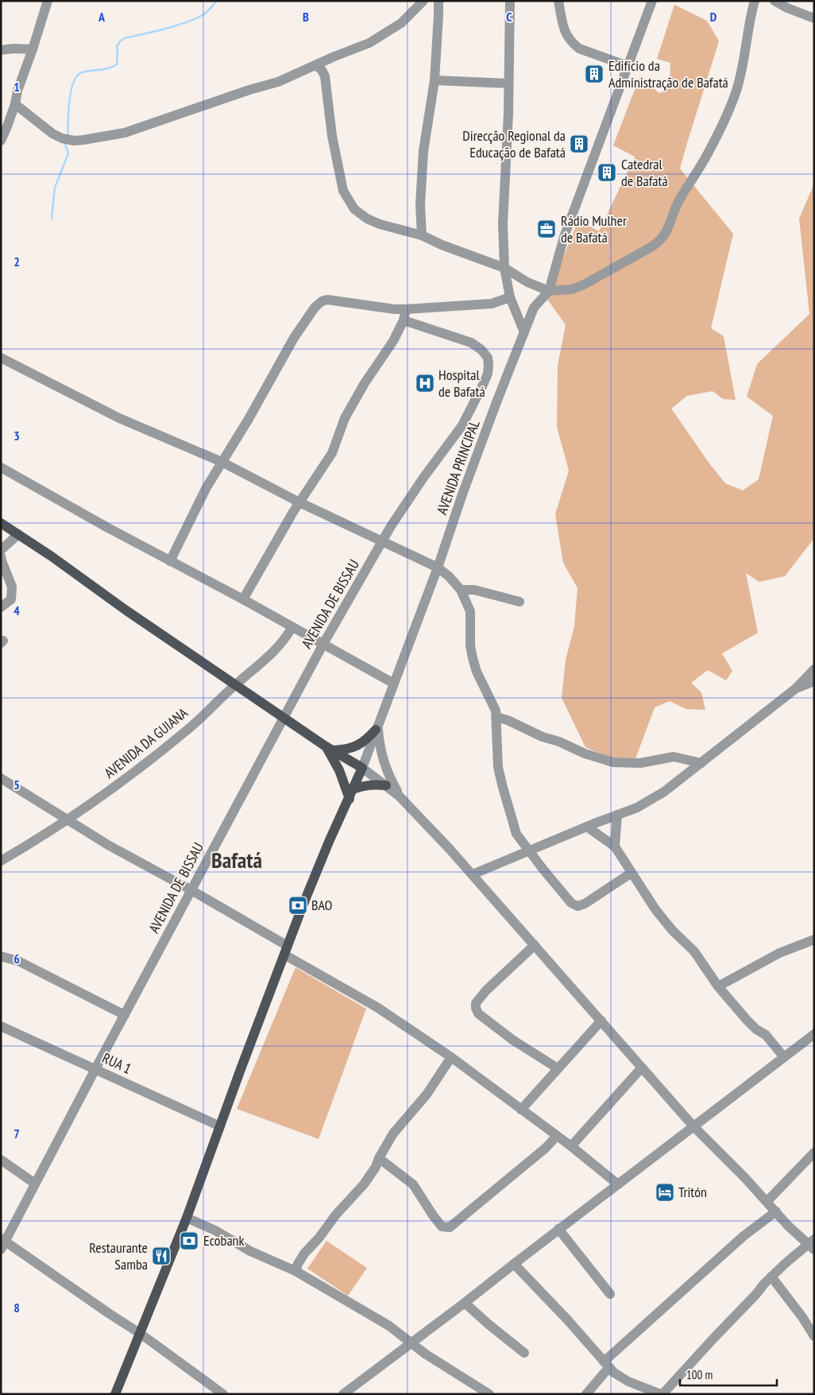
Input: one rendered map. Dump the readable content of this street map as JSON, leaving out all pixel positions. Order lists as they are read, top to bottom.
{
  "streets": {
    "street": [
      "AVENIDA PRINCIPAL",
      "AVENIDA DE BISSAU",
      "AVENIDA DA GUIANA",
      "RUA 1"
    ]
  },
  "crossings": [
    ["AVENIDA DE BISSAU", "RUA 1"]
  ],
  "districts": ["Bafatá"],
  "places": {
    "building": ["Edifício da Administração de Bafatá", "Direcção Regional da Educação de Bafatá", "Catedral de Bafatá"],
    "office": ["Rádio Mulher de Bafatá"],
    "hospital": ["Hospital de Bafatá"],
    "bank": ["BAO", "Ecobank"],
    "hotel": ["Tritón"],
    "restaurant": ["Restaurante Samba"]
  },
  "scale_bar": "100 m",
  "grid": {
    "columns": [
      "A",
      "B",
      "C",
      "D"
    ],
    "rows": [
      "1",
      "2",
      "3",
      "4",
      "5",
      "6",
      "7",
      "8"
    ]
  }
}
